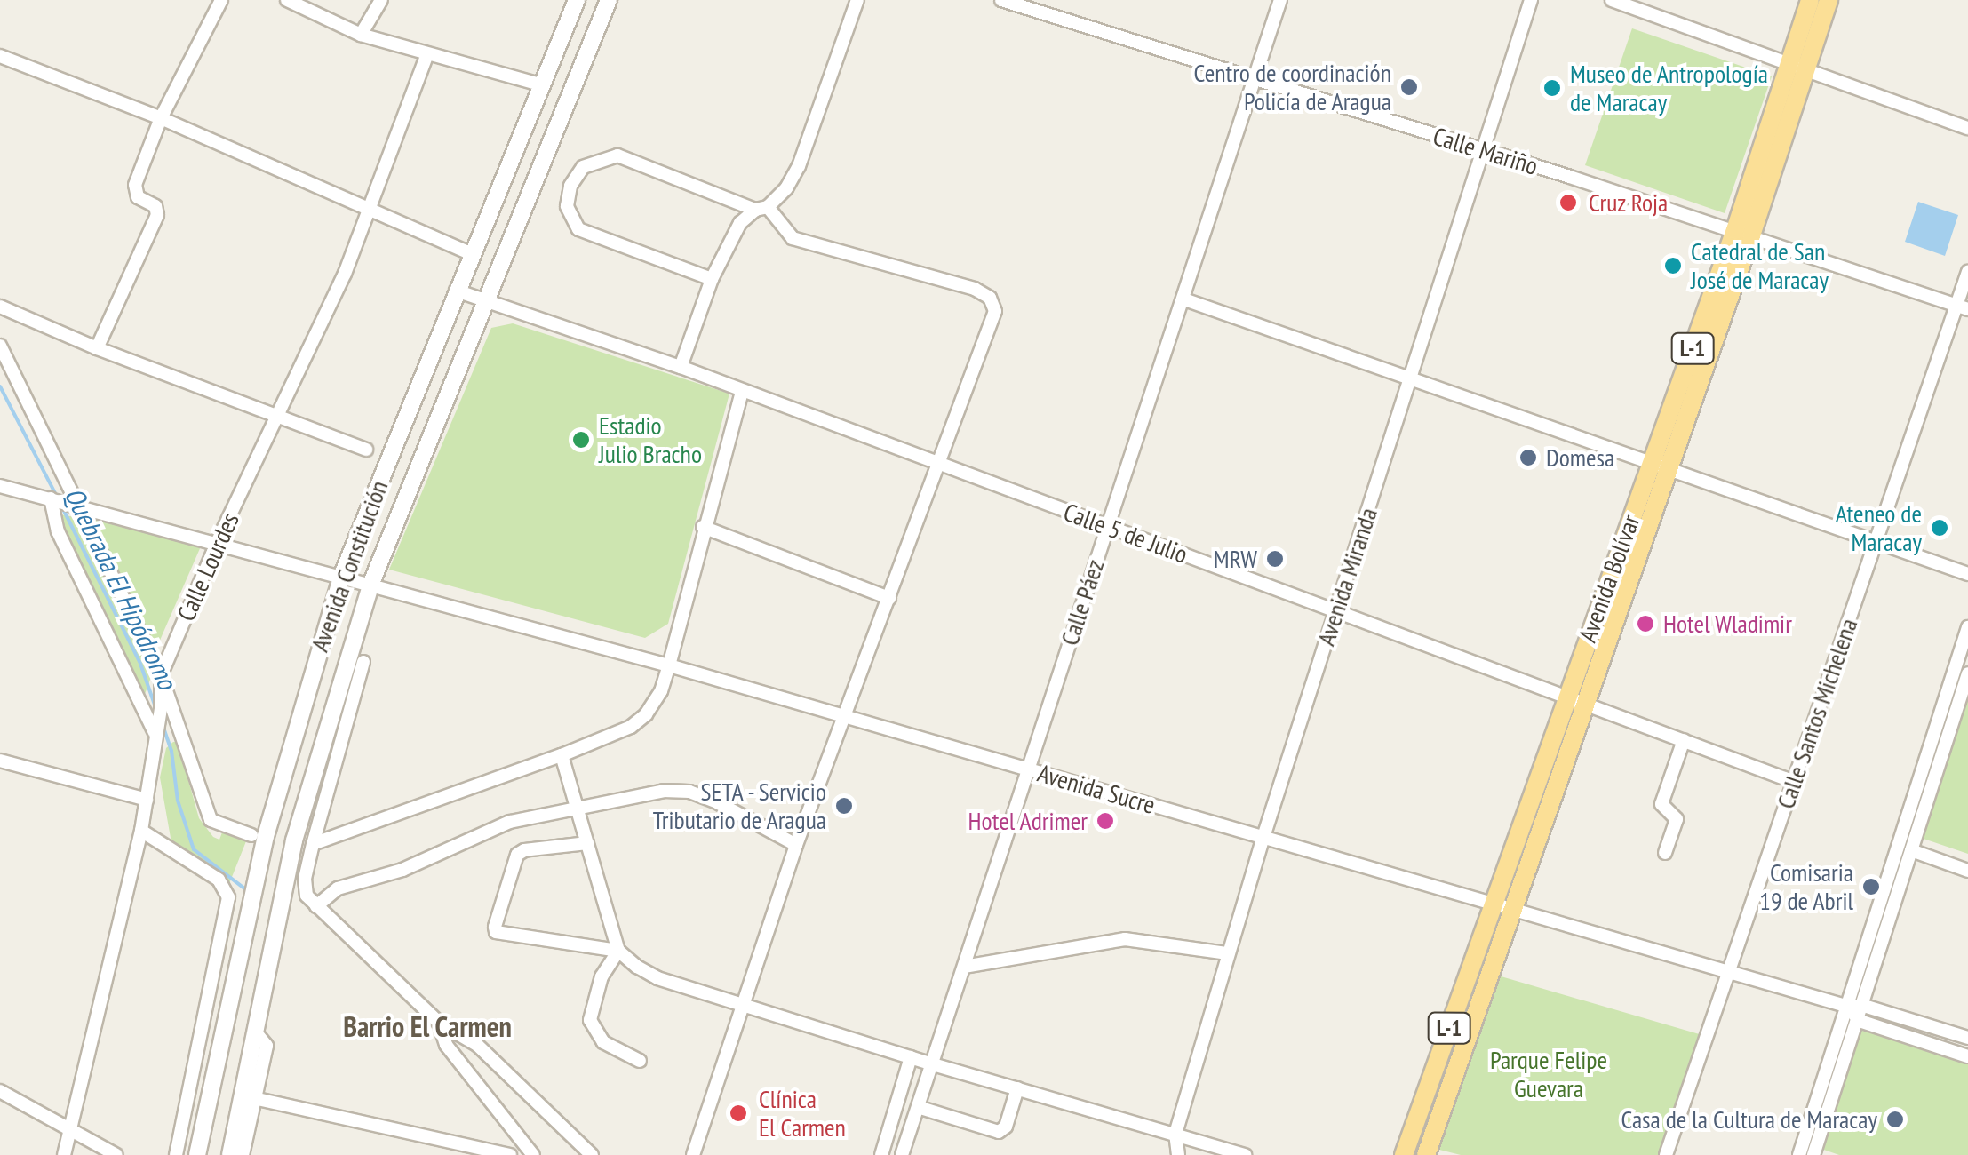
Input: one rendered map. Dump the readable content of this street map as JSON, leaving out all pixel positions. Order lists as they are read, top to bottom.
{
  "streets": {
    "main road": ["L-1", "Avenida Bolívar"],
    "street": [
      "Calle Mariño",
      "Calle 5 de Julio",
      "Avenida Constitución",
      "Calle Lourdes",
      "Avenida Miranda",
      "Calle Páez",
      "Calle Santos Michelena",
      "Avenida Sucre"
    ]
  },
  "crossings": [
    ["Calle Mariño", "Avenida Miranda"],
    ["Calle Mariño", "Avenida Bolívar"],
    ["Calle Mariño", "Calle Páez"],
    ["Calle Mariño", "Calle Santos Michelena"],
    ["Calle 5 de Julio", "Avenida Constitución"],
    ["Calle 5 de Julio", "Avenida Miranda"],
    ["Calle 5 de Julio", "Avenida Bolívar"],
    ["Calle 5 de Julio", "Calle Páez"],
    ["Calle 5 de Julio", "Calle Santos Michelena"],
    ["Avenida Constitución", "Avenida Sucre"],
    ["Calle Lourdes", "Avenida Sucre"],
    ["Avenida Miranda", "Avenida Sucre"],
    ["Avenida Bolívar", "Avenida Sucre"],
    ["Calle Páez", "Avenida Sucre"],
    ["Calle Santos Michelena", "Avenida Sucre"]
  ],
  "districts": ["Barrio El Carmen"],
  "water": ["Quebrada El Hipódromo"],
  "parks": ["Parque Felipe Guevara"],
  "places": [
    "Centro de coordinación Policía de Aragua",
    "Museo de Antropología de Maracay",
    "Cruz Roja",
    "Catedral de San José de Maracay",
    "Estadio Julio Bracho",
    "Domesa",
    "Ateneo de Maracay",
    "MRW",
    "Hotel Wladimir",
    "SETA - Servicio Tributario de Aragua",
    "Hotel Adrimer",
    "Comisaria 19 de Abril",
    "Clínica El Carmen",
    "Casa de la Cultura de Maracay"
  ]
}
